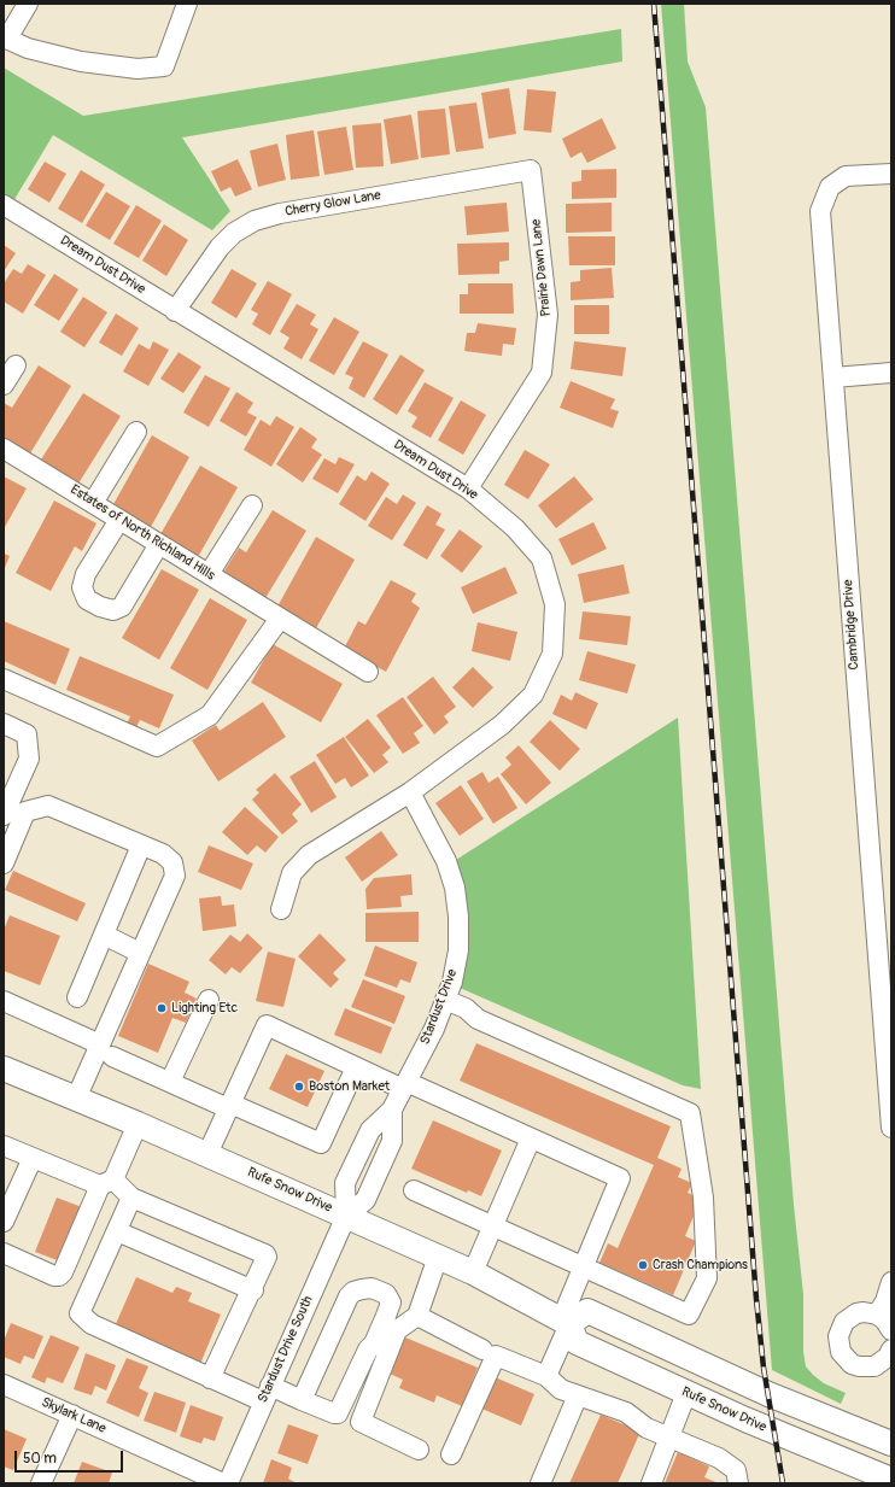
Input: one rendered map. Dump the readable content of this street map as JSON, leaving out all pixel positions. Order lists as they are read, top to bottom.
{
  "streets": {
    "main road": ["Rufe Snow Drive"],
    "street": [
      "Cherry Glow Lane",
      "Dream Dust Drive",
      "Prairie Dawn Lane",
      "Estates of North Richland Hills",
      "Cambridge Drive",
      "Stardust Drive",
      "Stardust Drive South",
      "Skylark Lane"
    ]
  },
  "crossings": [
    ["Cherry Glow Lane", "Dream Dust Drive"],
    ["Cherry Glow Lane", "Prairie Dawn Lane"],
    ["Dream Dust Drive", "Prairie Dawn Lane"],
    ["Dream Dust Drive", "Stardust Drive"],
    ["Stardust Drive", "Rufe Snow Drive"],
    ["Stardust Drive", "Stardust Drive South"],
    ["Rufe Snow Drive", "Stardust Drive South"]
  ],
  "places": ["Lighting Etc", "Boston Market", "Crash Champions"],
  "scale_bar": "50 m"
}
